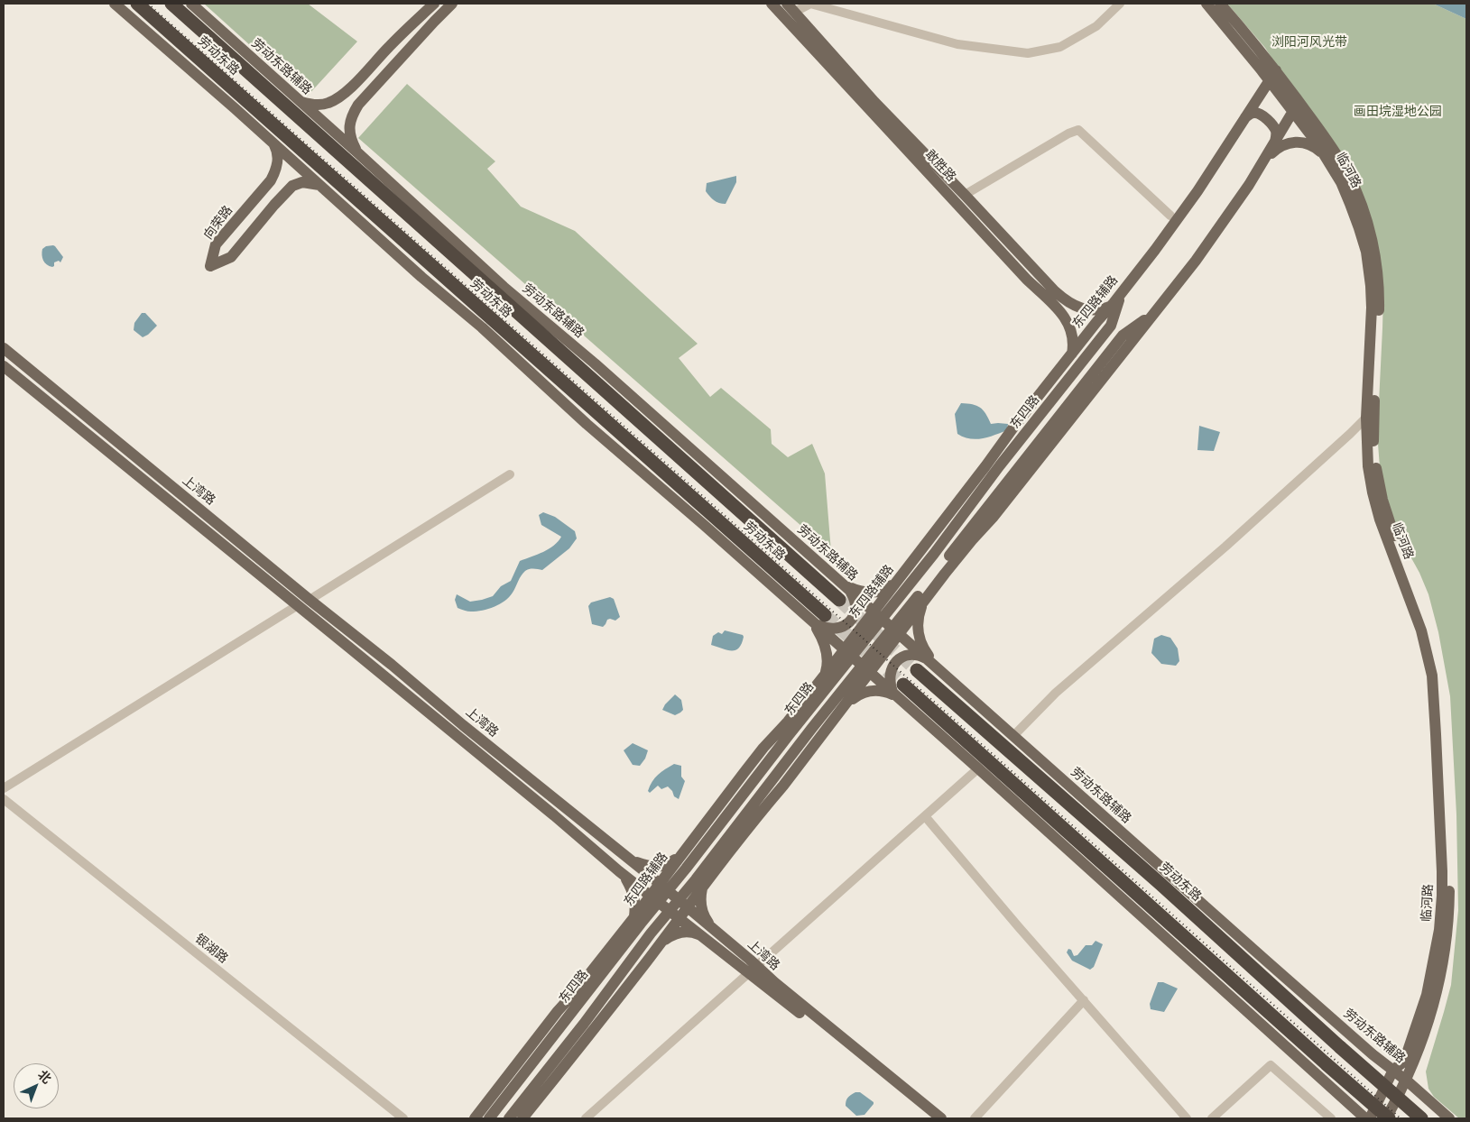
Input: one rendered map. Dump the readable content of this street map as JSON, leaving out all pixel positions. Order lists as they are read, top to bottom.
{
  "streets": {
    "highway": ["劳动东路"],
    "main road": [
      "劳动东路辅路",
      "敢胜路",
      "临河路",
      "向荣路",
      "东四路辅路",
      "东四路",
      "上湾路"
    ],
    "street": ["银湖路"]
  },
  "crossings": [
    ["劳动东路", "劳动东路辅路"],
    ["劳动东路辅路", "临河路"],
    ["劳动东路辅路", "东四路辅路"],
    ["劳动东路辅路", "东四路"],
    ["敢胜路", "东四路辅路"],
    ["临河路", "东四路辅路"],
    ["东四路辅路", "东四路"],
    ["东四路辅路", "上湾路"],
    ["东四路", "上湾路"]
  ],
  "parks": ["浏阳河风光带", "画田垸湿地公园"],
  "north": "top right"
}
